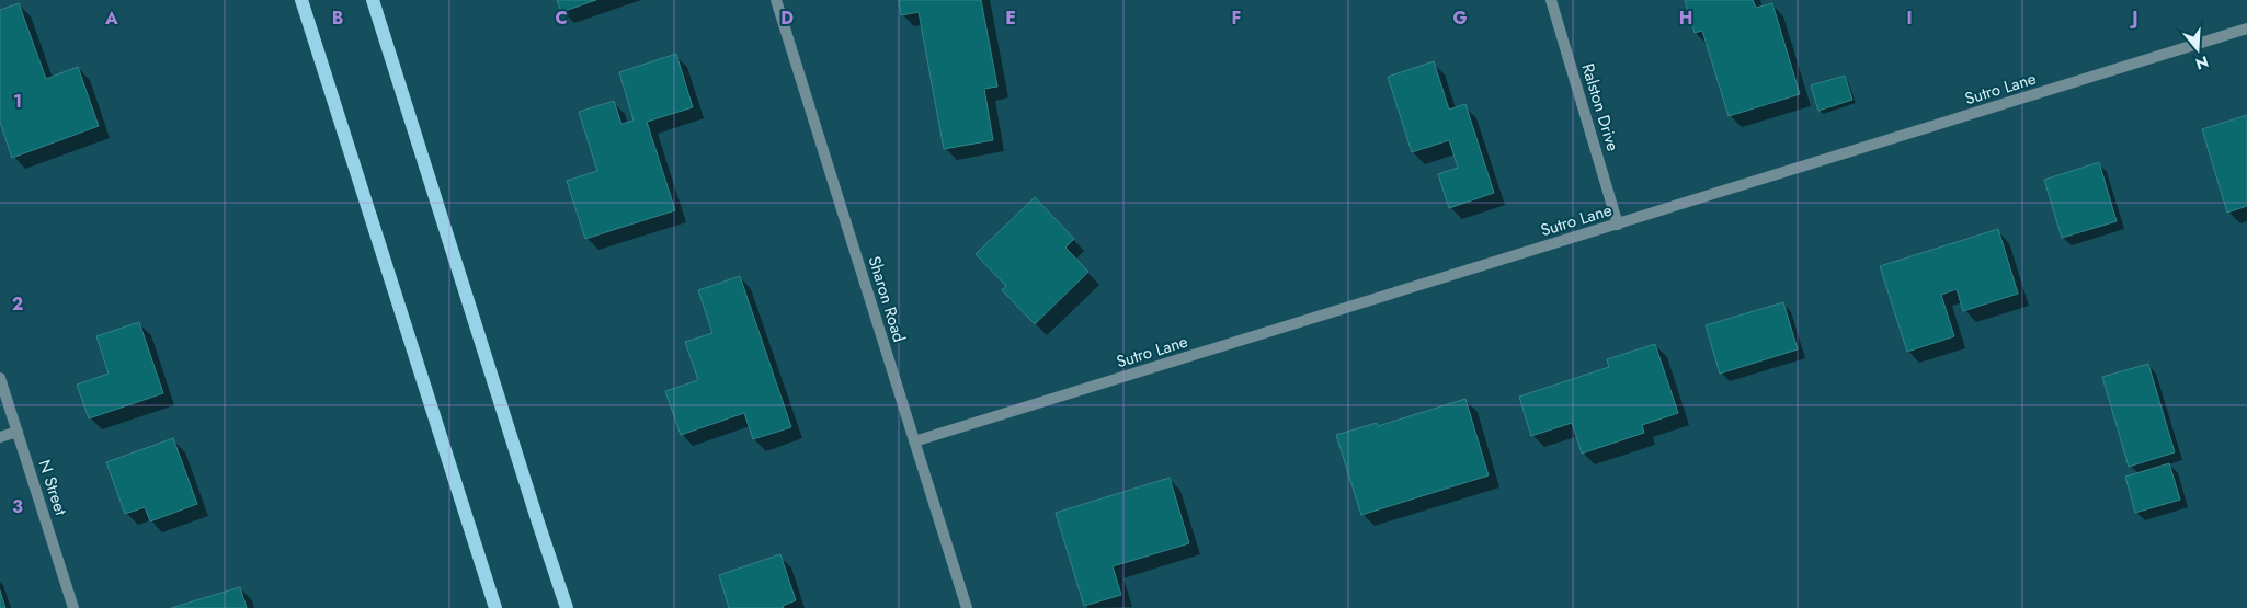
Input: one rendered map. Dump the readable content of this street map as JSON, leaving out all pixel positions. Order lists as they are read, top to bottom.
{
  "streets": {
    "street": [
      "Sutro Lane",
      "Ralston Drive",
      "Sharon Road",
      "N Street"
    ]
  },
  "crossings": [
    ["Sutro Lane", "Ralston Drive"],
    ["Sutro Lane", "Sharon Road"]
  ],
  "north": "bottom",
  "grid": {
    "columns": [
      "A",
      "B",
      "C",
      "D",
      "E",
      "F",
      "G",
      "H",
      "I",
      "J"
    ],
    "rows": ["1", "2", "3"]
  }
}
